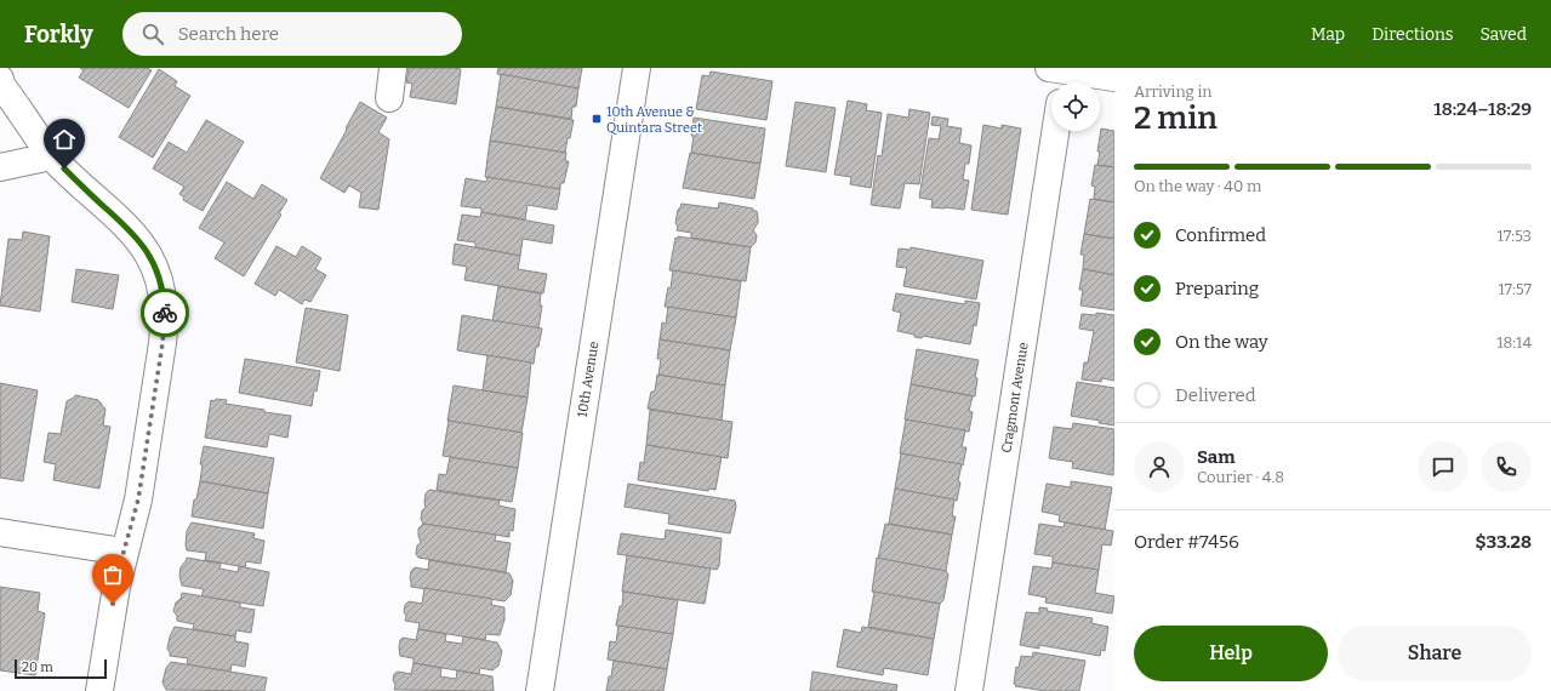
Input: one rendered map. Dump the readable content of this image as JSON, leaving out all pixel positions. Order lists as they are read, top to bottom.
{
  "streets": {
    "street": ["10th Avenue", "Cragmont Avenue"]
  },
  "places": {
    "transit": ["10th Avenue & Quintara Street"]
  },
  "scale_bar": "20 m",
  "page": {
    "header": "Forkly",
    "search": "Search here",
    "nav": ["Map", "Directions", "Saved"],
    "heading": ["2 min", "Arriving in", "18:24–18:29"],
    "panel": [
      "Sam",
      "Courier · 4.8",
      "Order #7456",
      "$33.28"
    ],
    "bar": "On the way · 40 m",
    "list": [
      ["Confirmed", "17:53"],
      ["Preparing", "17:57"],
      ["On the way", "18:14"],
      "Delivered"
    ],
    "buttons": ["Help", "Share"],
    "scale": "20 m"
  }
}
